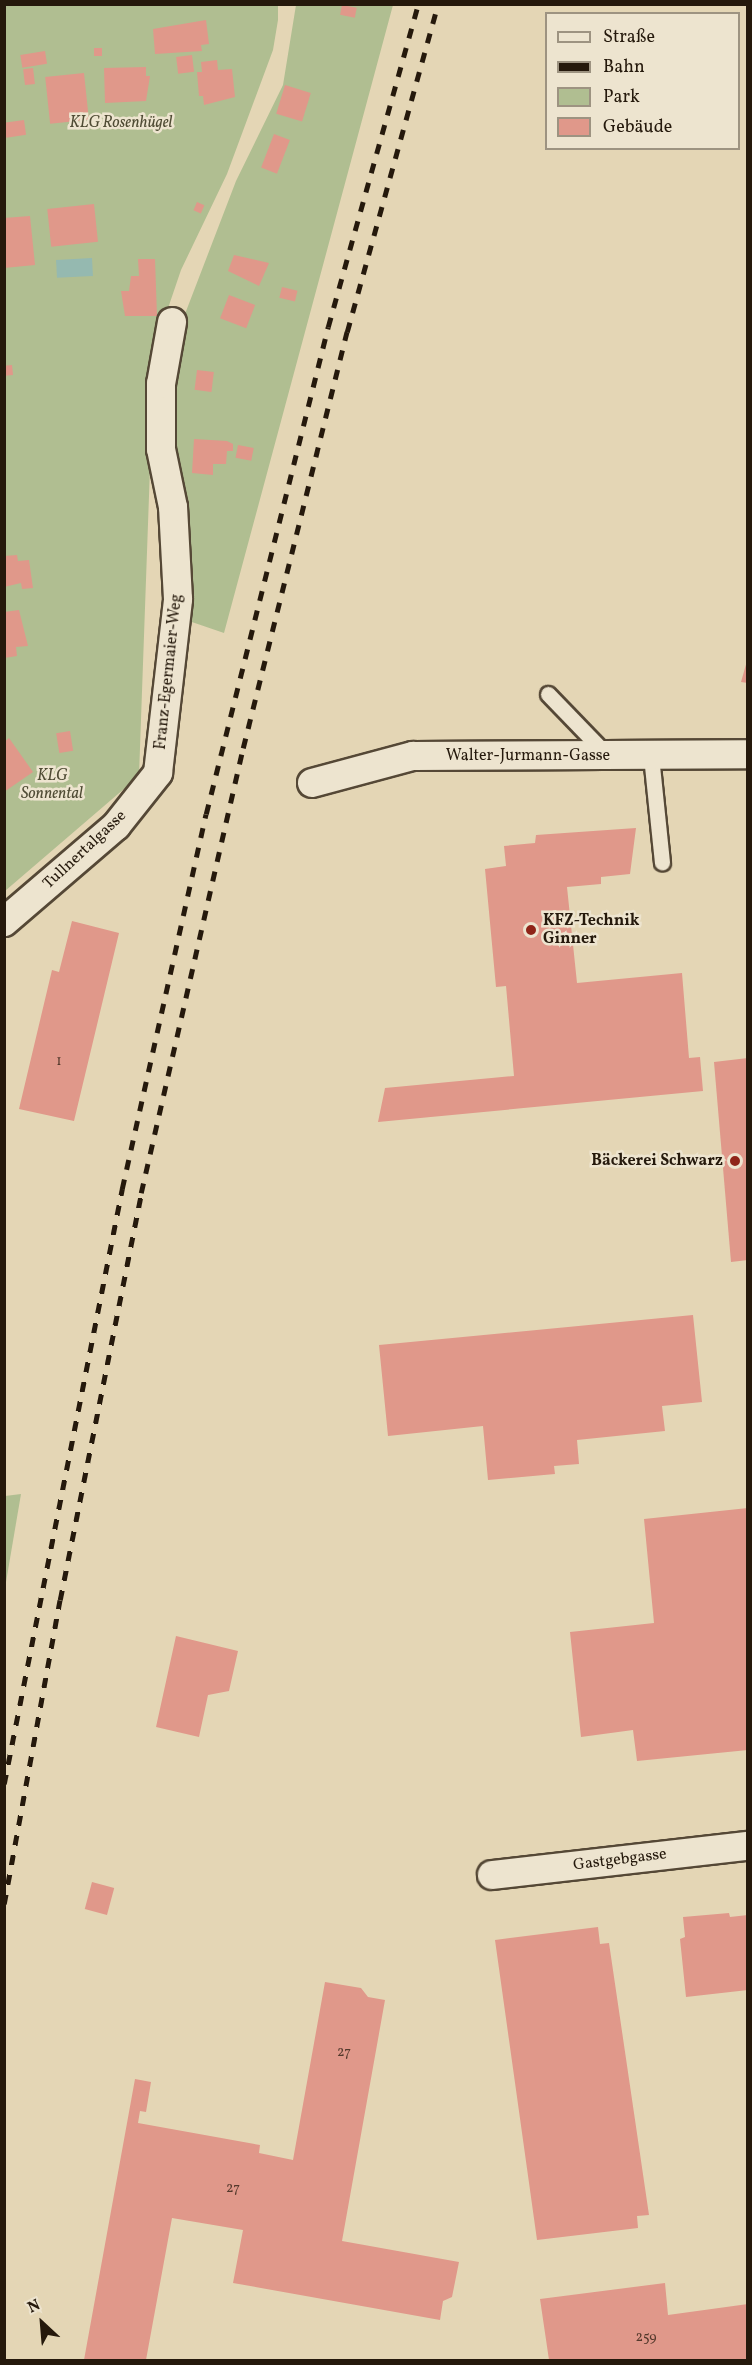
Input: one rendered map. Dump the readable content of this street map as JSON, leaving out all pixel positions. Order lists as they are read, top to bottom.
{
  "streets": {
    "street": [
      "Franz-Egermaier-Weg",
      "Walter-Jurmann-Gasse",
      "Tullnertalgasse",
      "Gastgebgasse"
    ]
  },
  "crossings": [
    ["Franz-Egermaier-Weg", "Tullnertalgasse"]
  ],
  "parks": ["KLG Rosenhügel", "KLG Sonnental"],
  "places": ["KFZ-Technik Ginner", "Bäckerei Schwarz"],
  "house_numbers": [
    "1",
    "27",
    "27",
    "259"
  ],
  "legend": [
    "Straße",
    "Bahn",
    "Park",
    "Gebäude"
  ],
  "north": "top left"
}
